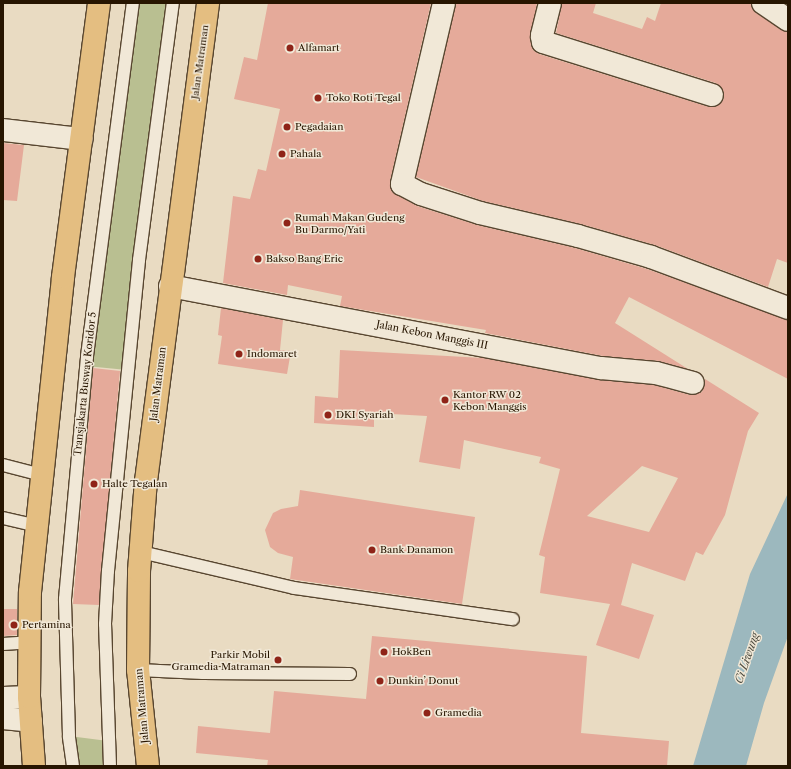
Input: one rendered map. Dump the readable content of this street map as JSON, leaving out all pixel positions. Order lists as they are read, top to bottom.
{
  "streets": {
    "main road": ["Jalan Matraman"],
    "street": ["Jalan Kebon Manggis III"],
    "lane": ["Transjakarta Busway Koridor 5"]
  },
  "crossings": [
    ["Jalan Matraman", "Jalan Kebon Manggis III"]
  ],
  "water": ["Ci Liwung"],
  "places": [
    "Alfamart",
    "Toko Roti Tegal",
    "Pegadaian",
    "Pahala",
    "Rumah Makan Gudeng Bu Darmo/Yati",
    "Bakso Bang Eric",
    "Indomaret",
    "Kantor RW 02 Kebon Manggis",
    "DKI Syariah",
    "Halte Tegalan",
    "Bank Danamon",
    "Pertamina",
    "HokBen",
    "Parkir Mobil Gramedia Matraman",
    "Dunkin’ Donut",
    "Gramedia"
  ]
}
